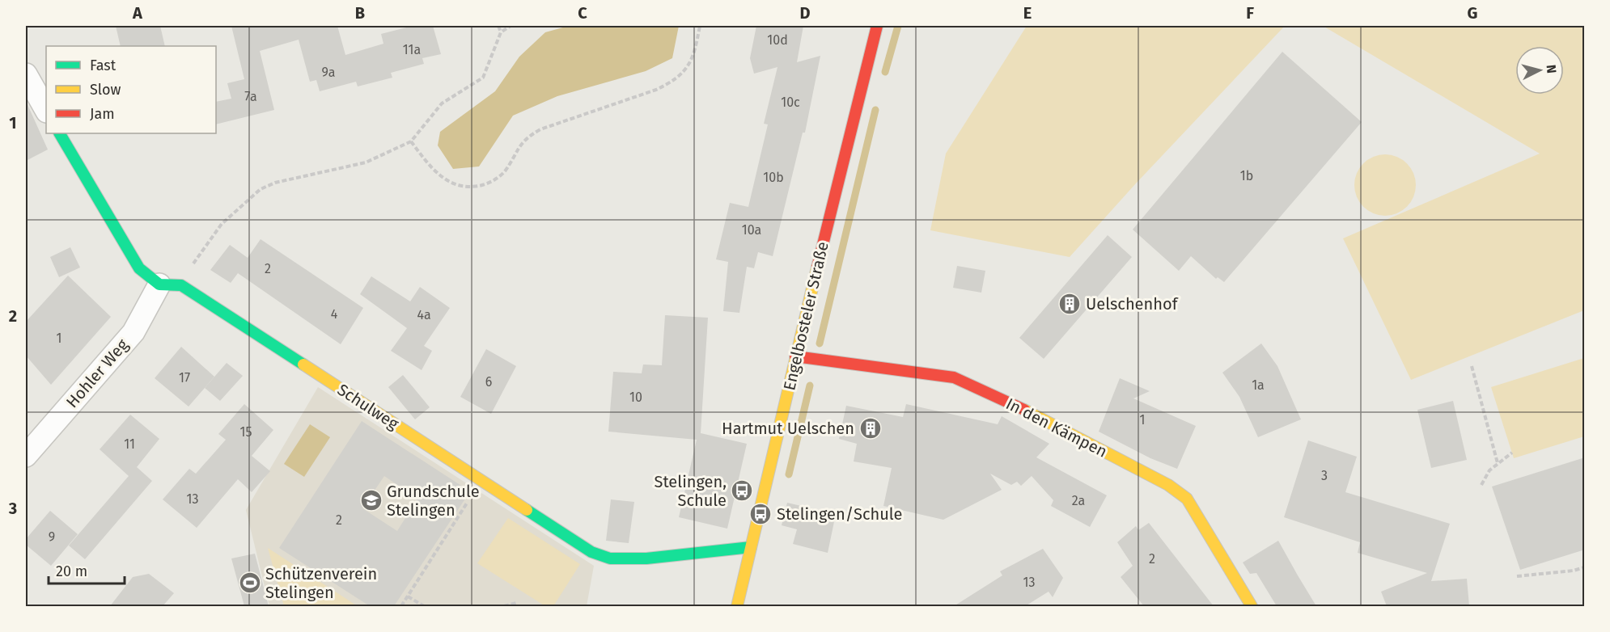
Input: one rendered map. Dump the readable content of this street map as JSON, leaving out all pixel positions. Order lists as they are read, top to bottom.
{
  "streets": {
    "street": [
      "Engelbosteler Straße",
      "Hohler Weg",
      "Schulweg",
      "In den Kämpen"
    ]
  },
  "crossings": [
    ["Engelbosteler Straße", "Schulweg"],
    ["Engelbosteler Straße", "In den Kämpen"],
    ["Hohler Weg", "Schulweg"]
  ],
  "places": {
    "building": ["Uelschenhof", "Hartmut Uelschen"],
    "bus stop": ["Stelingen, Schule", "Stelingen/Schule"],
    "school or university": ["Grundschule Stelingen"],
    "sports": ["Schützenverein Stelingen"]
  },
  "house_numbers": [
    "10d",
    "11a",
    "9a",
    "7a",
    "10c",
    "1b",
    "10b",
    "10a",
    "2",
    "4",
    "4a",
    "1",
    "17",
    "6",
    "1a",
    "10",
    "1",
    "15",
    "11",
    "3",
    "13",
    "2a",
    "2",
    "9",
    "2",
    "13"
  ],
  "legend": ["Fast", "Slow", "Jam"],
  "scale_bar": "20 m",
  "north": "right",
  "grid": {
    "columns": [
      "A",
      "B",
      "C",
      "D",
      "E",
      "F",
      "G"
    ],
    "rows": ["1", "2", "3"]
  }
}
